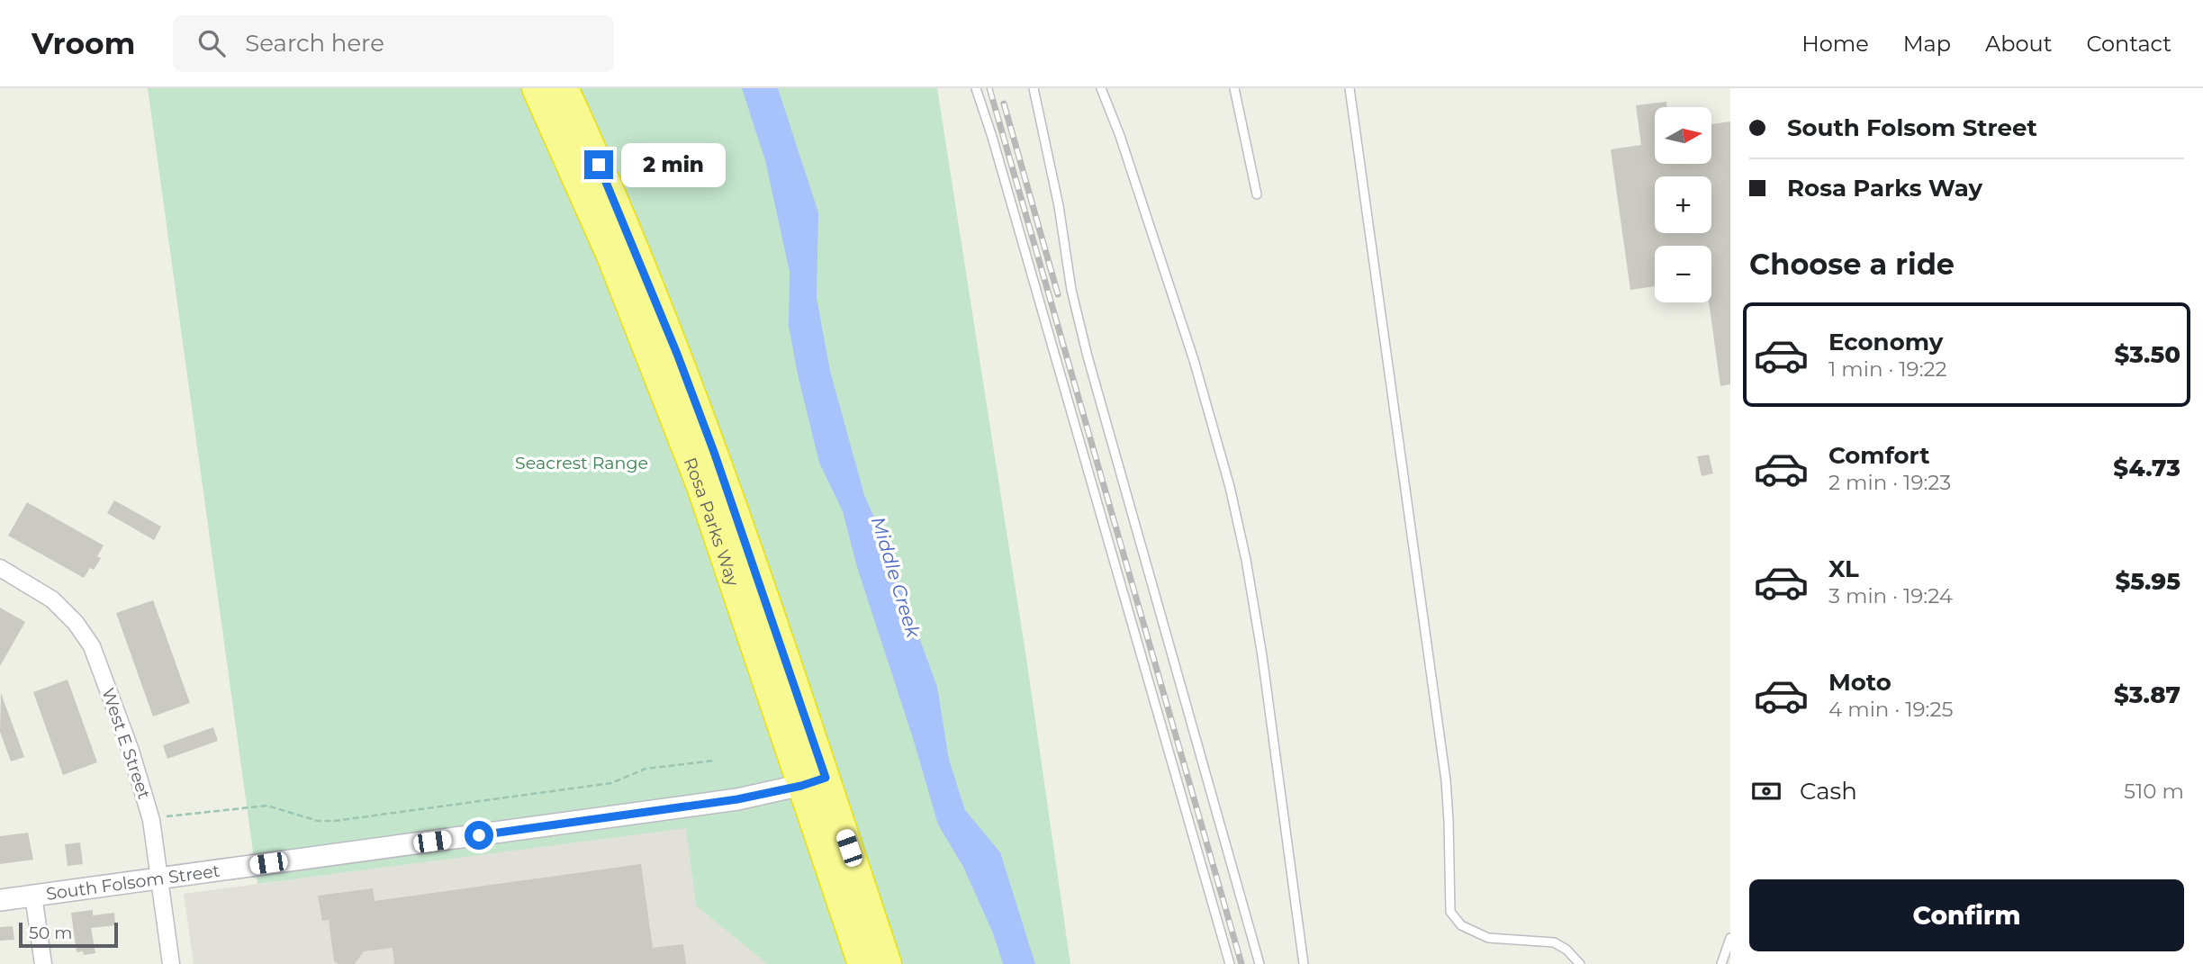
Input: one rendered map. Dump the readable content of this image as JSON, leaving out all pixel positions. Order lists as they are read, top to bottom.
{
  "streets": {
    "highway": ["Rosa Parks Way"],
    "street": ["West E Street", "South Folsom Street"]
  },
  "crossings": [
    ["Rosa Parks Way", "South Folsom Street"],
    ["West E Street", "South Folsom Street"]
  ],
  "water": ["Middle Creek"],
  "parks": ["Seacrest Range"],
  "scale_bar": "50 m",
  "north": "right",
  "page": {
    "header": "Vroom",
    "search": "Search here",
    "nav": [
      "Home",
      "Map",
      "About",
      "Contact"
    ],
    "banner": ["South Folsom Street", "Rosa Parks Way"],
    "map_buttons": ["+", "−"],
    "bubble": "2 min",
    "heading": "Choose a ride",
    "list": [
      {
        "name": "Economy",
        "note": "1 min · 19:22",
        "value": "$3.50"
      },
      {
        "name": "Comfort",
        "note": "2 min · 19:23",
        "value": "$4.73"
      },
      {
        "name": "XL",
        "note": "3 min · 19:24",
        "value": "$5.95"
      },
      {
        "name": "Moto",
        "note": "4 min · 19:25",
        "value": "$3.87"
      }
    ],
    "pay": ["Cash", "510 m"],
    "buttons": "Confirm",
    "scale": "50 m"
  }
}
